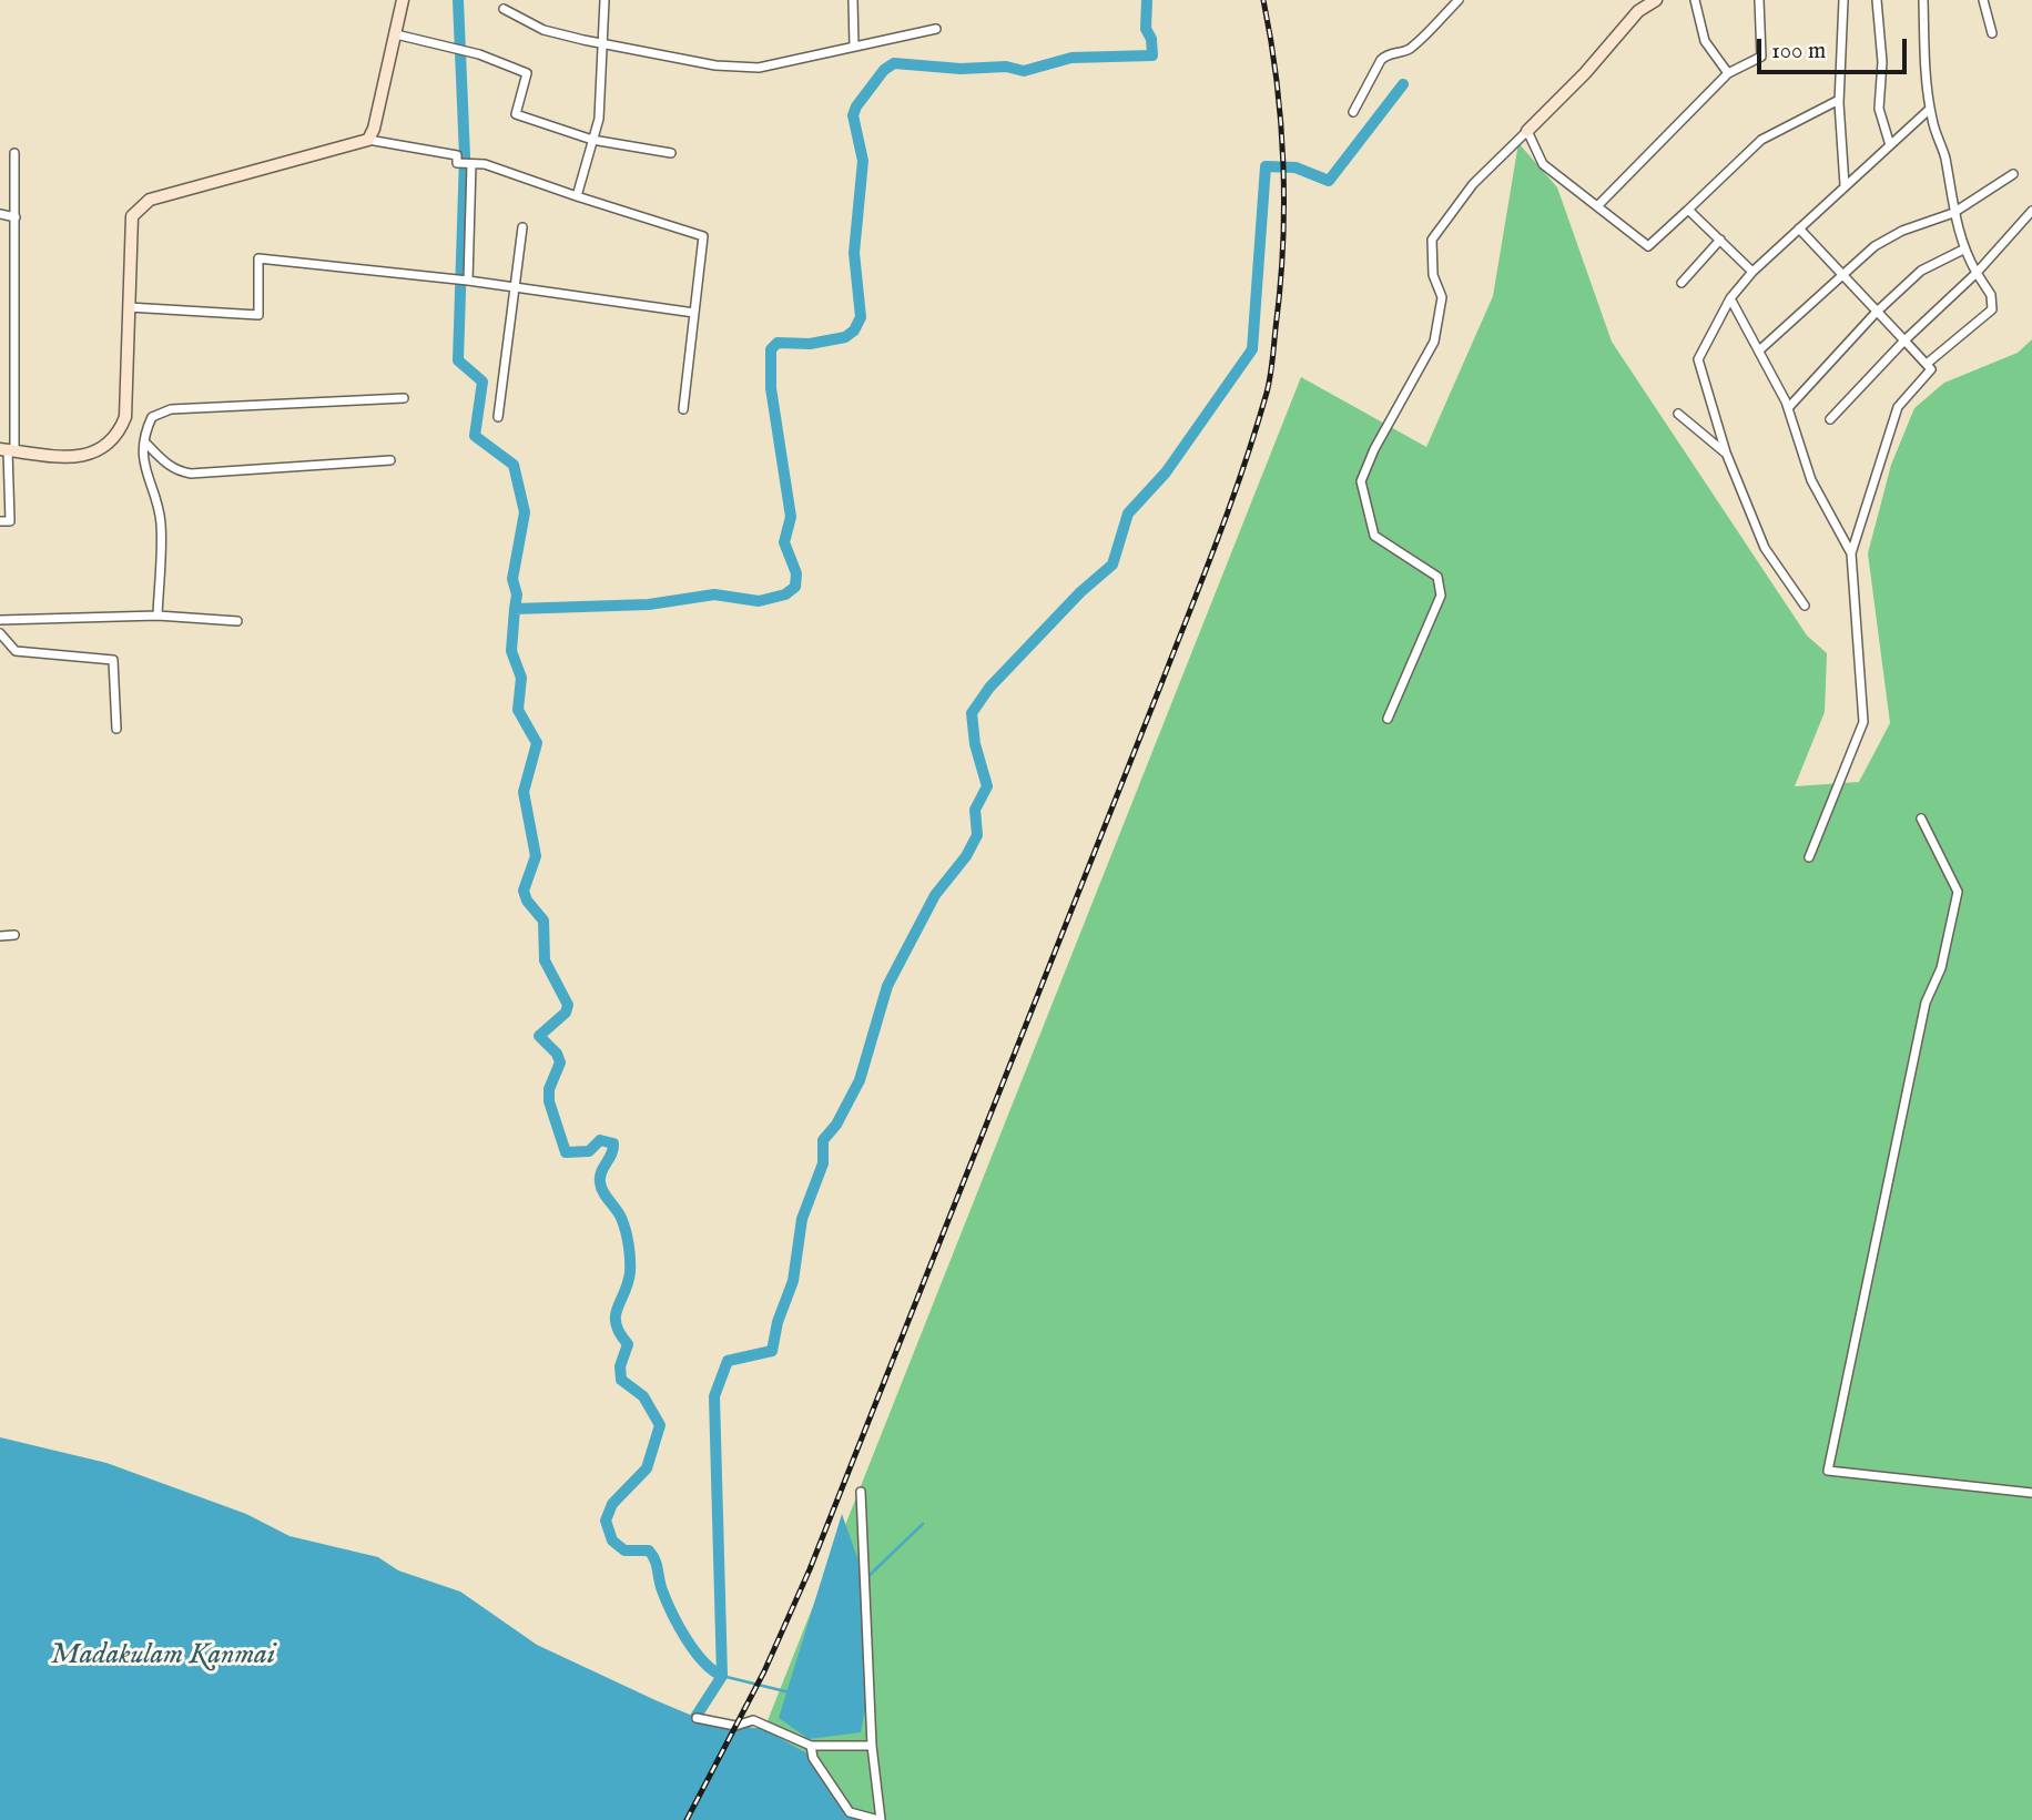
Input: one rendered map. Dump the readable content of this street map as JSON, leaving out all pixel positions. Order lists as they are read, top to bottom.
{
  "water": ["Madakulam Kanmai"],
  "scale_bar": "100 m"
}
